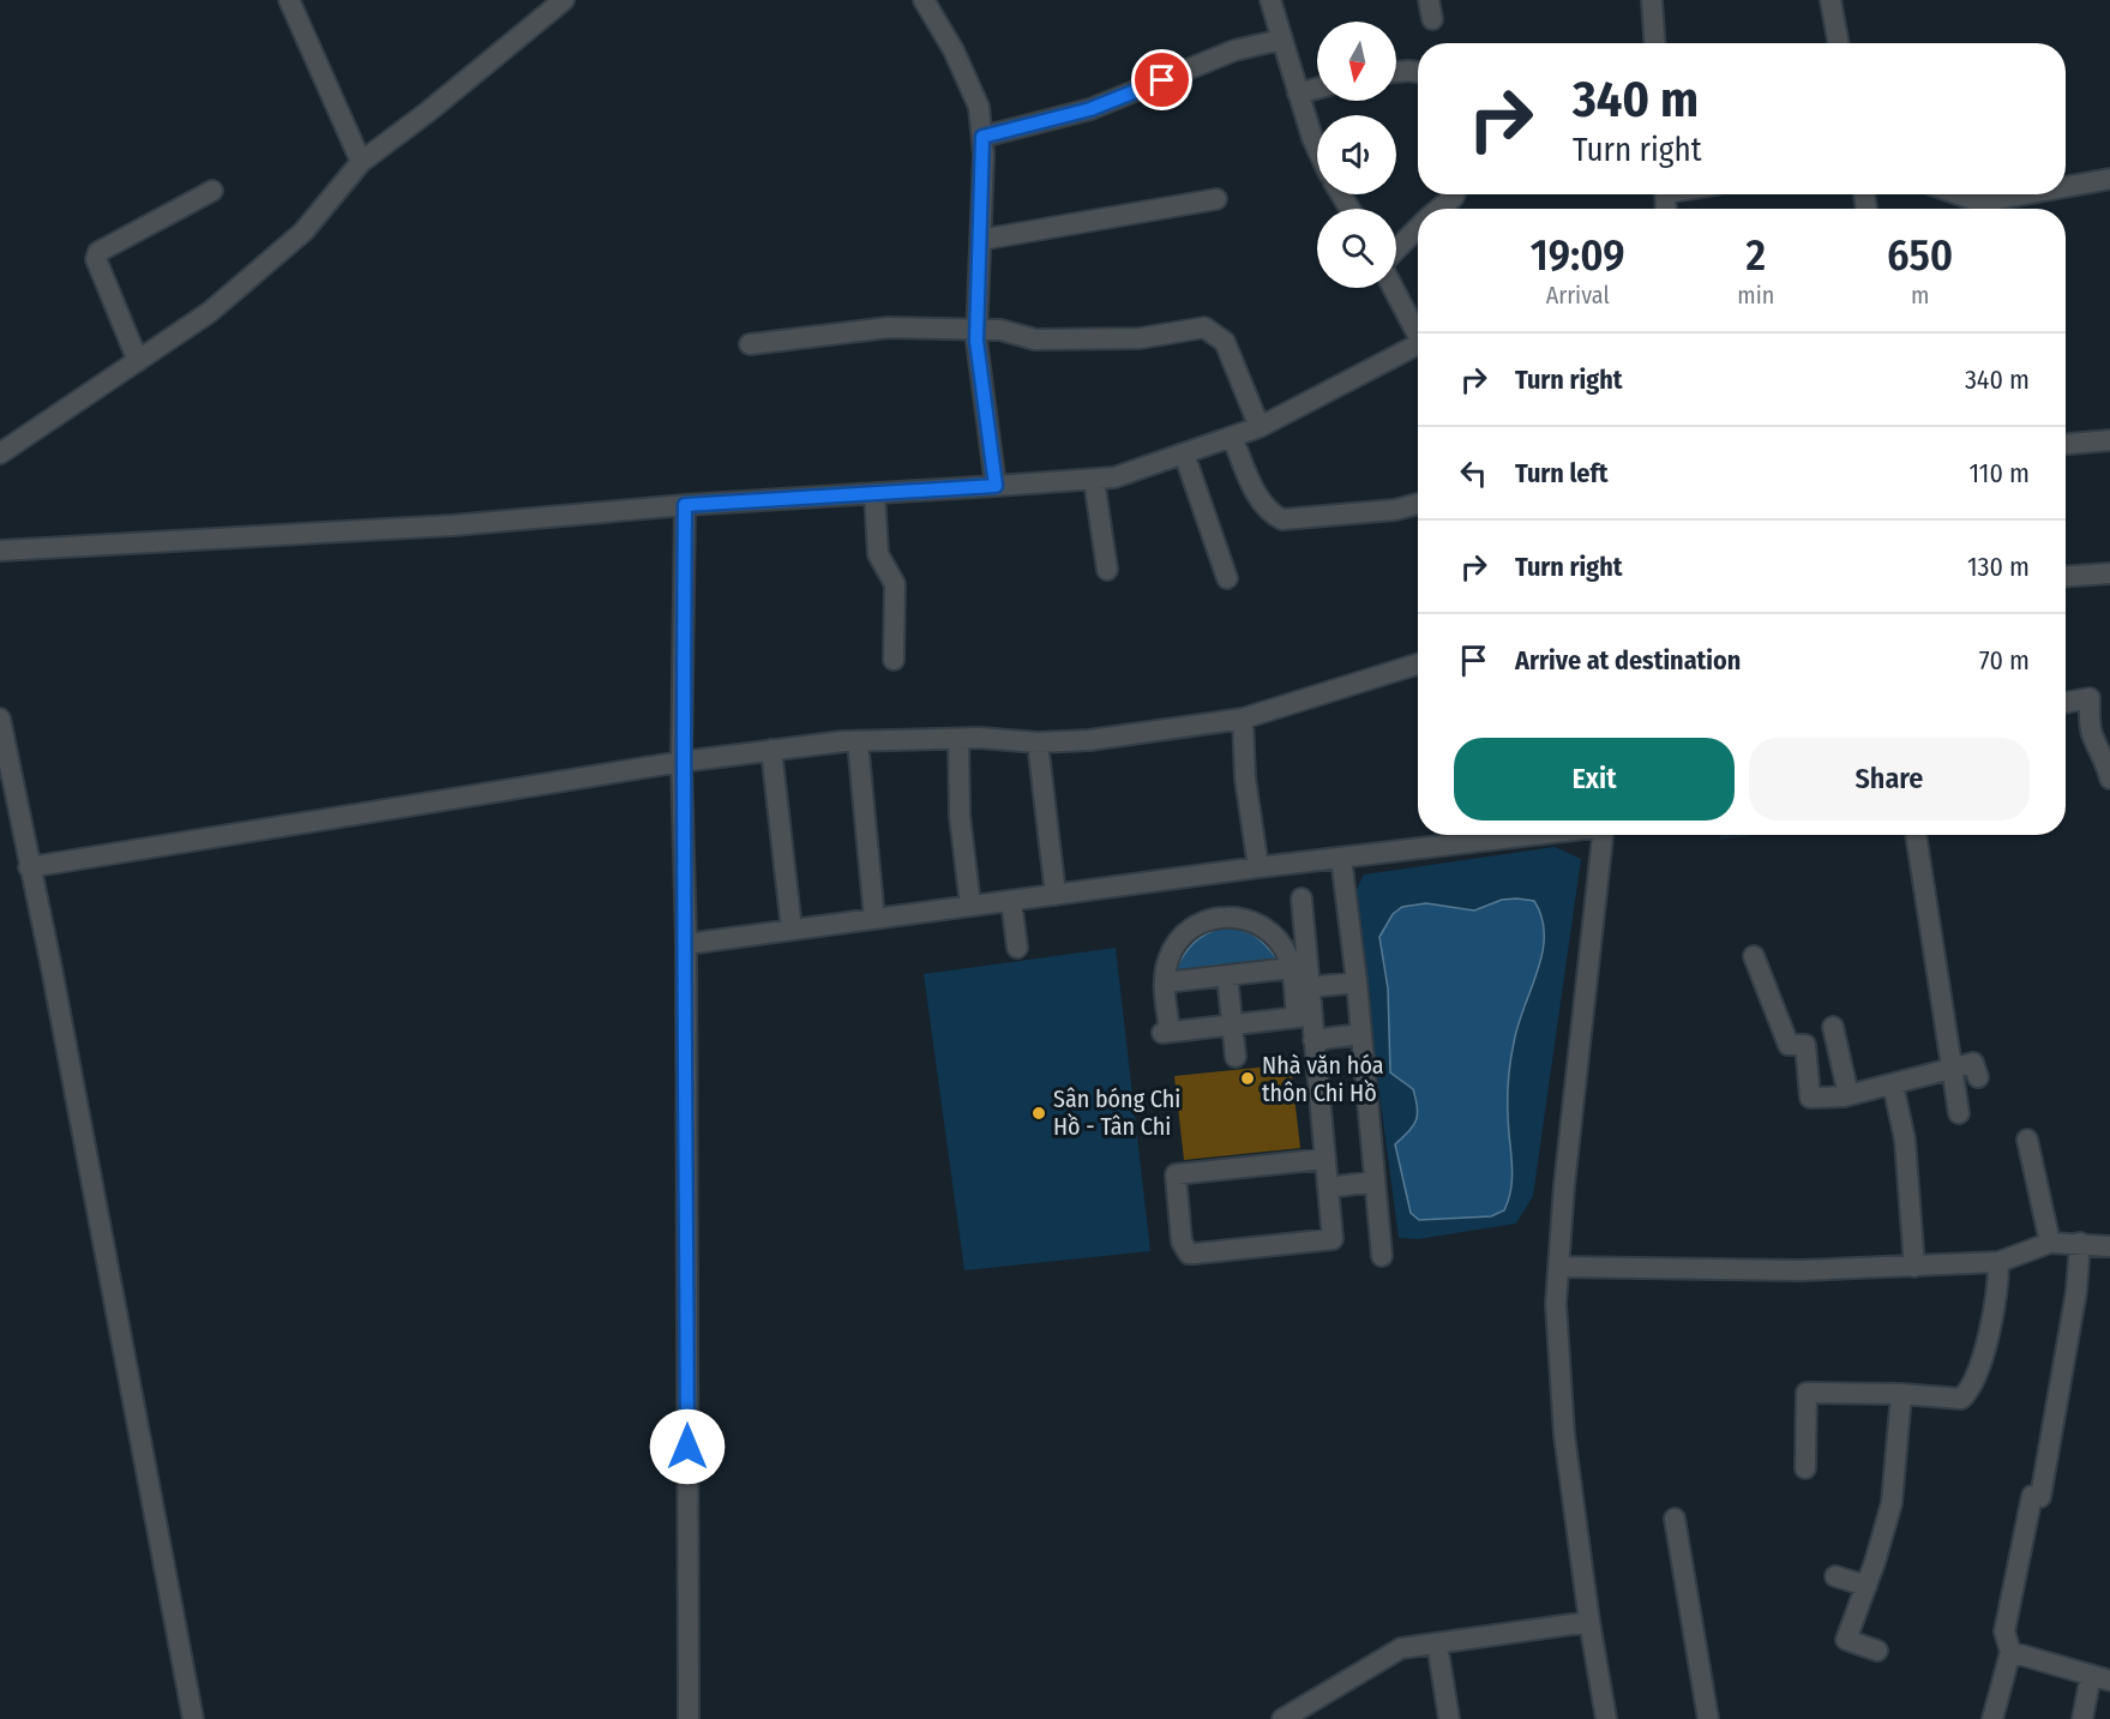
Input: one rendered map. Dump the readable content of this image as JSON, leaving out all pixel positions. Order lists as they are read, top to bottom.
{
  "places": ["Nhà văn hóa thôn Chi Hồ", "Sân bóng Chi Hồ - Tân Chi"],
  "north": "bottom",
  "page": {
    "turn": ["340 m", "Turn right"],
    "eta": [
      "19:09",
      "Arrival",
      "2",
      "min",
      "650",
      "m"
    ],
    "list": [
      {
        "name": "Turn right",
        "value": "340 m"
      },
      {
        "name": "Turn left",
        "value": "110 m"
      },
      {
        "name": "Turn right",
        "value": "130 m"
      },
      {
        "name": "Arrive at destination",
        "value": "70 m"
      }
    ],
    "buttons": ["Exit", "Share"]
  }
}
